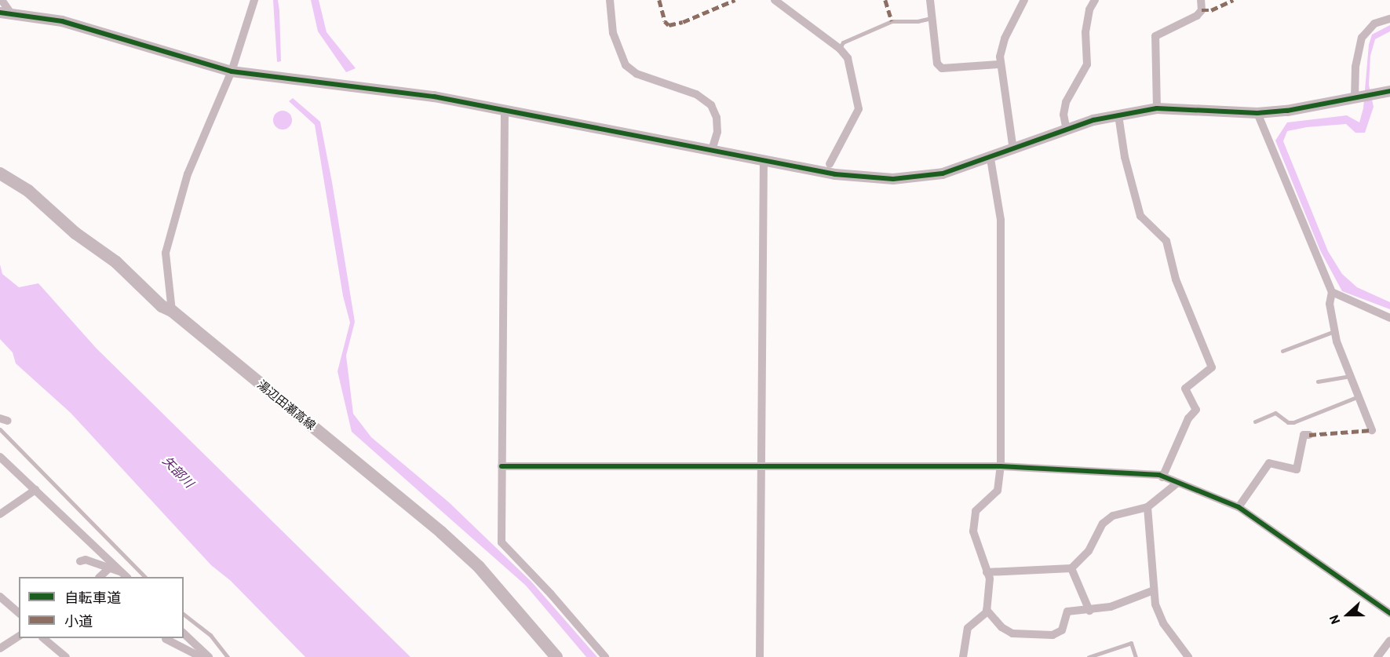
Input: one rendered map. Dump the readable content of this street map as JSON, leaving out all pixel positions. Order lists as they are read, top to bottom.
{
  "streets": {
    "main road": ["湯辺田瀬高線"]
  },
  "water": ["矢部川"],
  "legend": ["自転車道", "小道"],
  "north": "left"
}
